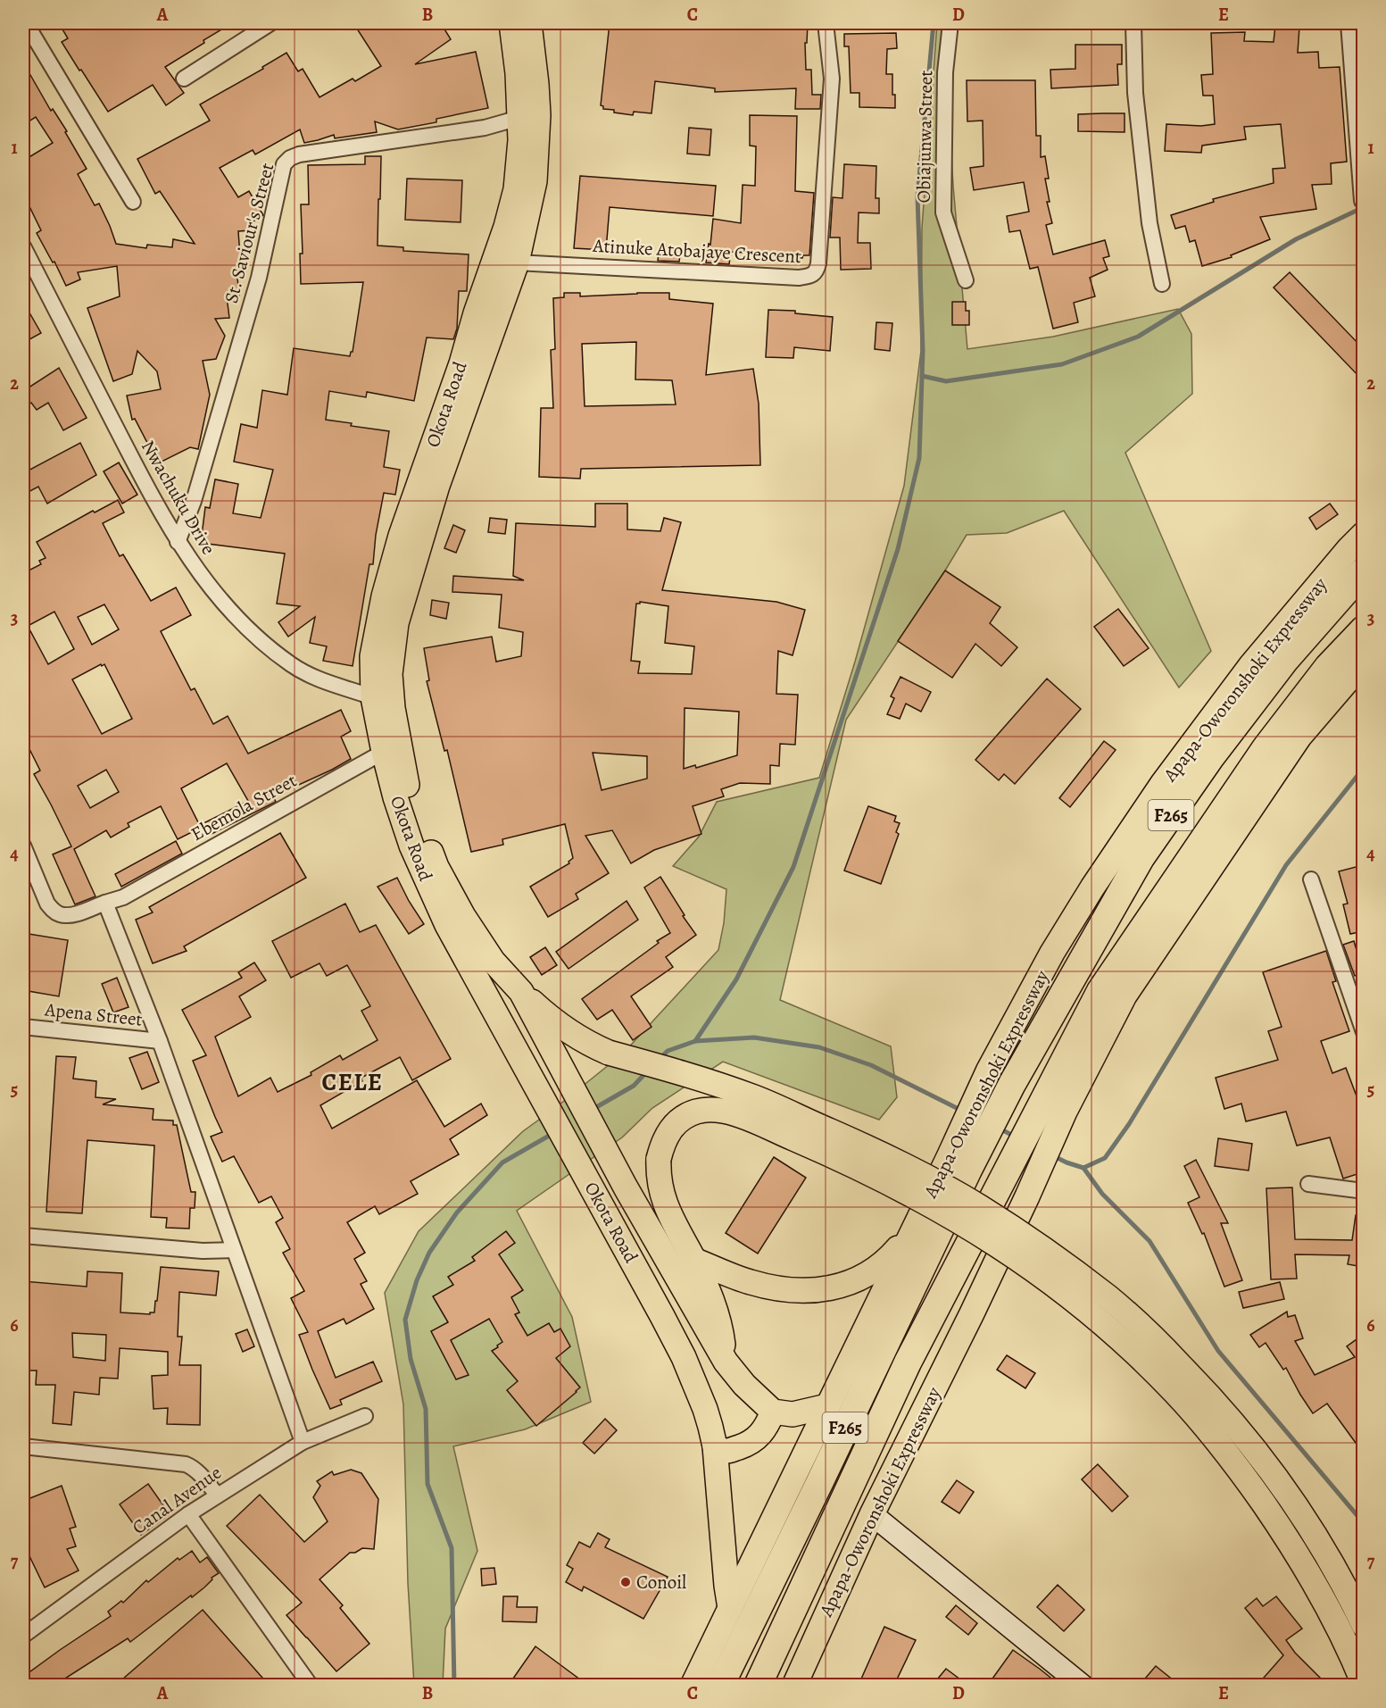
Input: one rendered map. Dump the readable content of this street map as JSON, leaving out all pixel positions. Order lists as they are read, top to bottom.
{
  "streets": {
    "highway": ["Apapa-Oworonshoki Expressway", "F265"],
    "main road": ["Okota Road"],
    "street": [
      "Obiajunwa Street",
      "St. Saviour's Street",
      "Atinuke Atobajaye Crescent",
      "Nwachuku Drive",
      "Ebemola Street",
      "Apena Street",
      "Canal Avenue"
    ]
  },
  "crossings": [
    ["St. Saviour's Street", "Okota Road"],
    ["St. Saviour's Street", "Nwachuku Drive"],
    ["Atinuke Atobajaye Crescent", "Okota Road"],
    ["Okota Road", "Nwachuku Drive"],
    ["Okota Road", "Apapa-Oworonshoki Expressway"],
    ["Okota Road", "Ebemola Street"]
  ],
  "districts": ["CELE"],
  "places": ["Conoil"],
  "grid": {
    "columns": [
      "A",
      "B",
      "C",
      "D",
      "E"
    ],
    "rows": [
      "1",
      "2",
      "3",
      "4",
      "5",
      "6",
      "7"
    ]
  }
}
